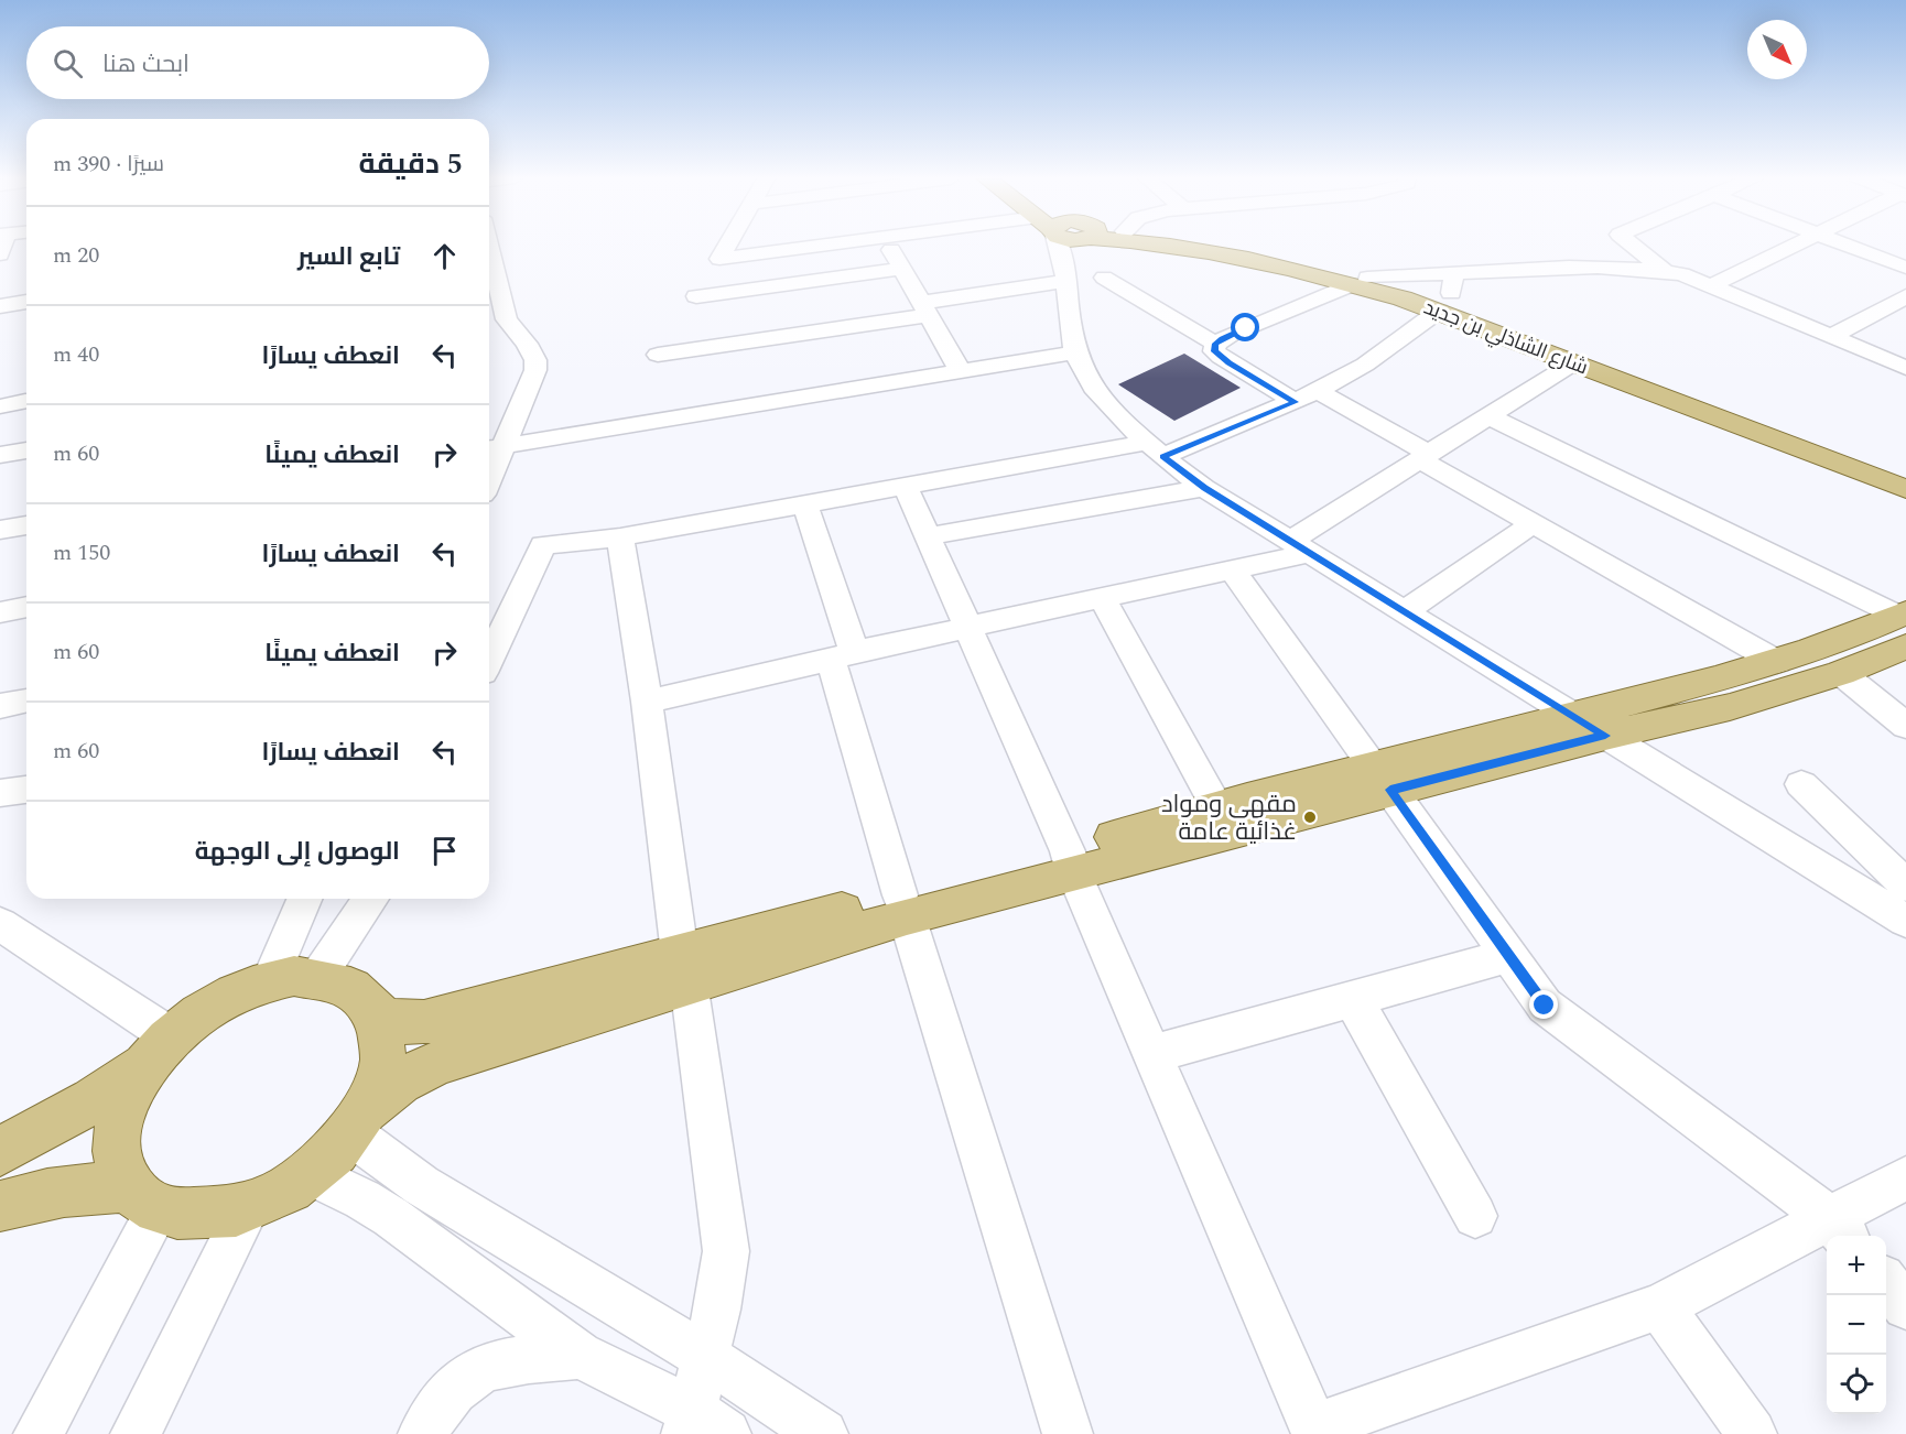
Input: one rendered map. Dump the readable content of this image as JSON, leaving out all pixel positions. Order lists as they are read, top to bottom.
{
  "streets": {
    "main road": ["شارع الشاذلي بن جديد"]
  },
  "places": ["مقهى ومواد غذائية عامة"],
  "north": "bottom right",
  "page": {
    "search": "ابحث هنا",
    "heading": ["5 دقيقة", "سيرًا · 390 m"],
    "list": [
      ["تابع السير", "20 m"],
      ["انعطف يسارًا", "40 m"],
      ["انعطف يمينًا", "60 m"],
      ["انعطف يسارًا", "150 m"],
      ["انعطف يمينًا", "60 m"],
      ["انعطف يسارًا", "60 m"],
      "الوصول إلى الوجهة"
    ],
    "map_buttons": ["+", "−"]
  }
}
